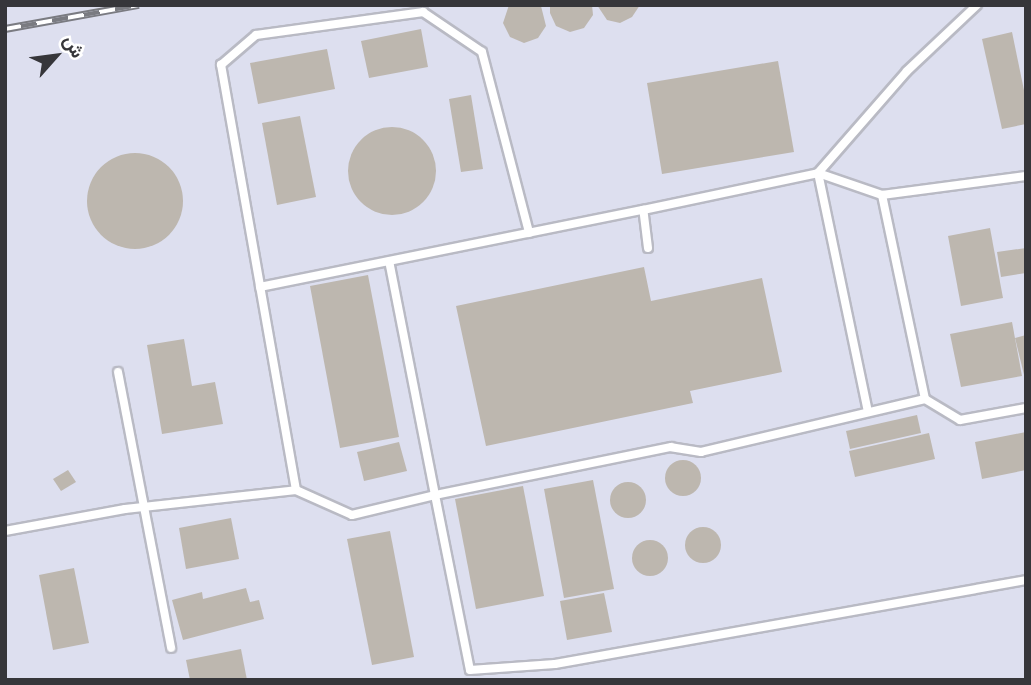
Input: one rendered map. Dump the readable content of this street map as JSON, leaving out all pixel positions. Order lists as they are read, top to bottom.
{
  "north": "top right"
}
